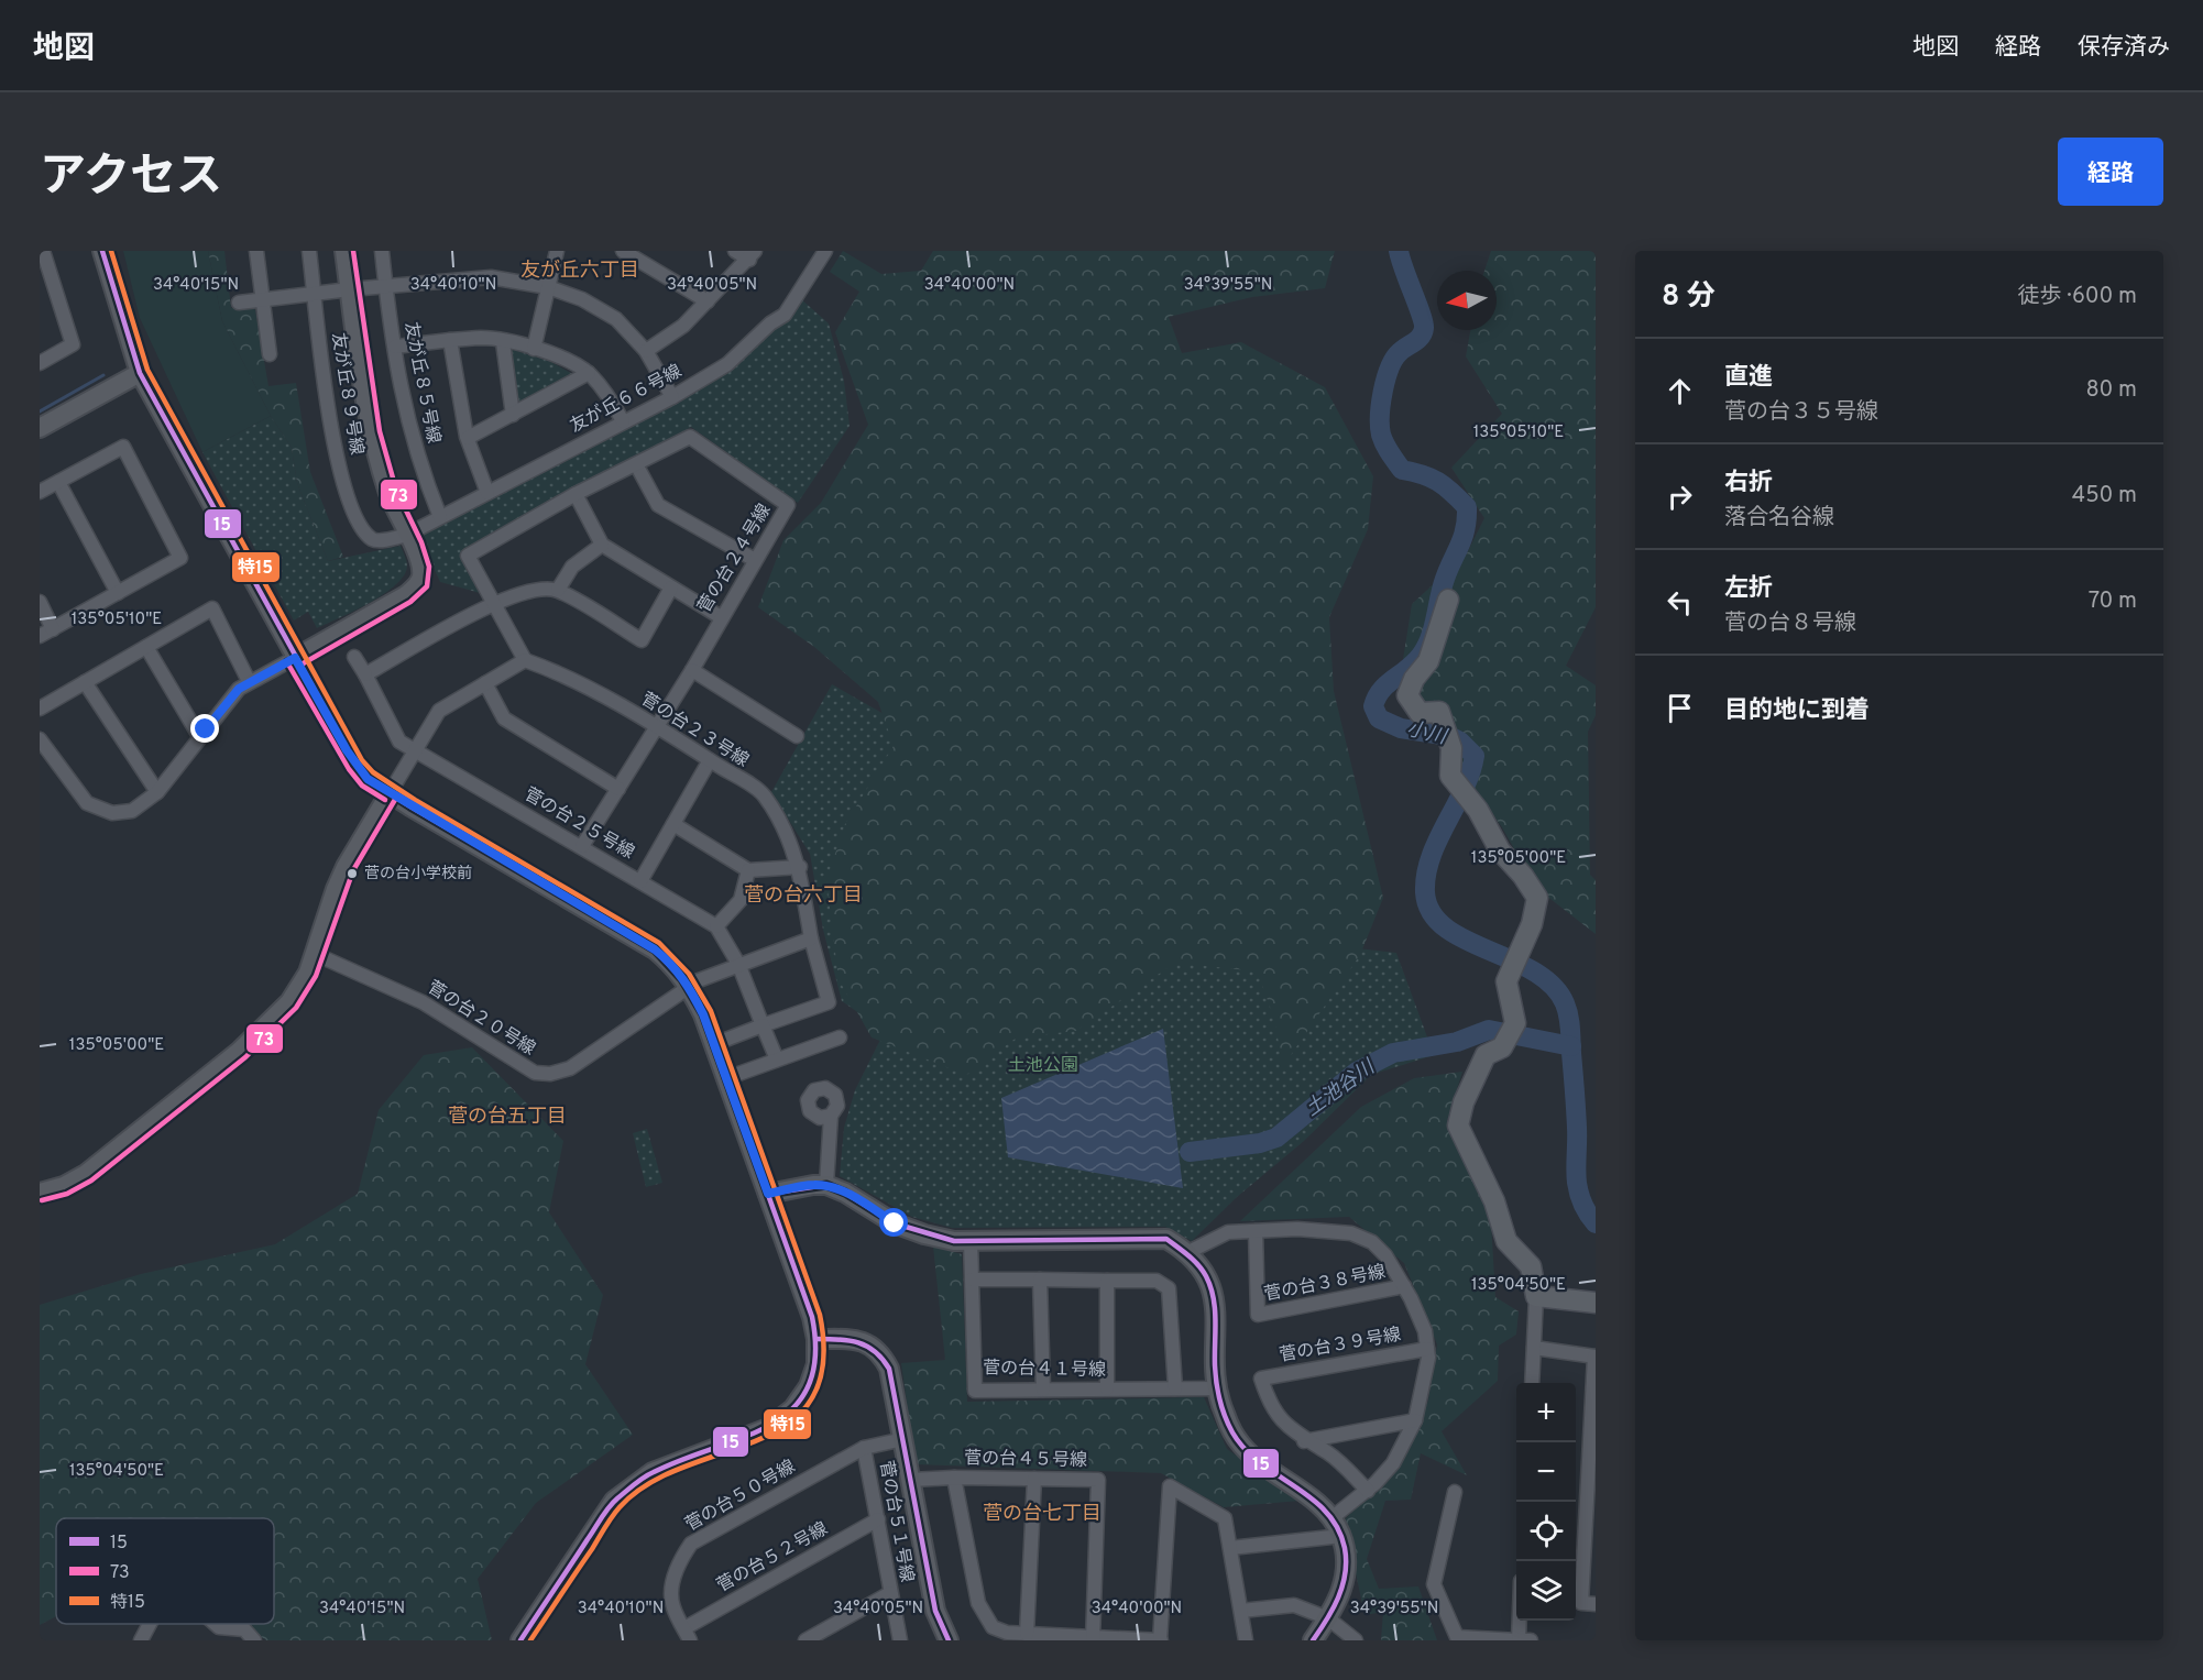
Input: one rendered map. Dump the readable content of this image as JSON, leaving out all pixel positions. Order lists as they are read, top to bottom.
{
  "streets": {
    "street": [
      "友が丘８５号線",
      "友が丘８９号線",
      "友が丘６６号線",
      "菅の台２４号線",
      "菅の台２３号線",
      "菅の台２５号線",
      "菅の台２０号線",
      "菅の台３８号線",
      "菅の台３９号線",
      "菅の台４１号線",
      "菅の台４５号線",
      "菅の台５０号線",
      "菅の台５１号線",
      "菅の台５２号線"
    ]
  },
  "crossings": [
    ["友が丘８５号線", "友が丘６６号線"],
    ["友が丘８９号線", "友が丘６６号線"],
    ["菅の台２４号線", "菅の台２３号線"],
    ["菅の台２４号線", "菅の台２５号線"],
    ["菅の台５０号線", "菅の台５１号線"],
    ["菅の台５０号線", "菅の台５２号線"],
    ["菅の台５１号線", "菅の台５２号線"]
  ],
  "districts": [
    "友が丘六丁目",
    "菅の台六丁目",
    "菅の台五丁目",
    "菅の台七丁目"
  ],
  "water": ["小川", "土池谷川"],
  "parks": ["土池公園"],
  "places": ["菅の台小学校前"],
  "lines": ["transit line 15", "transit line 73", "transit line 特15"],
  "legend": ["15", "73", "特15"],
  "north": "left",
  "page": {
    "header": "地図",
    "nav": ["地図", "経路", "保存済み"],
    "title": "アクセス",
    "buttons": "経路",
    "heading": ["8 分", "徒歩 · 600 m"],
    "list": [
      ["直進", "菅の台３５号線", "80 m"],
      ["右折", "落合名谷線", "450 m"],
      ["左折", "菅の台８号線", "70 m"],
      "目的地に到着"
    ],
    "map_buttons": ["+", "−"]
  },
  "coordinates": [
    "34°40'15\"N",
    "34°40'10\"N",
    "34°40'05\"N",
    "34°40'00\"N",
    "34°39'55\"N",
    "135°05'10\"E",
    "135°05'00\"E",
    "135°04'50\"E"
  ]
}
